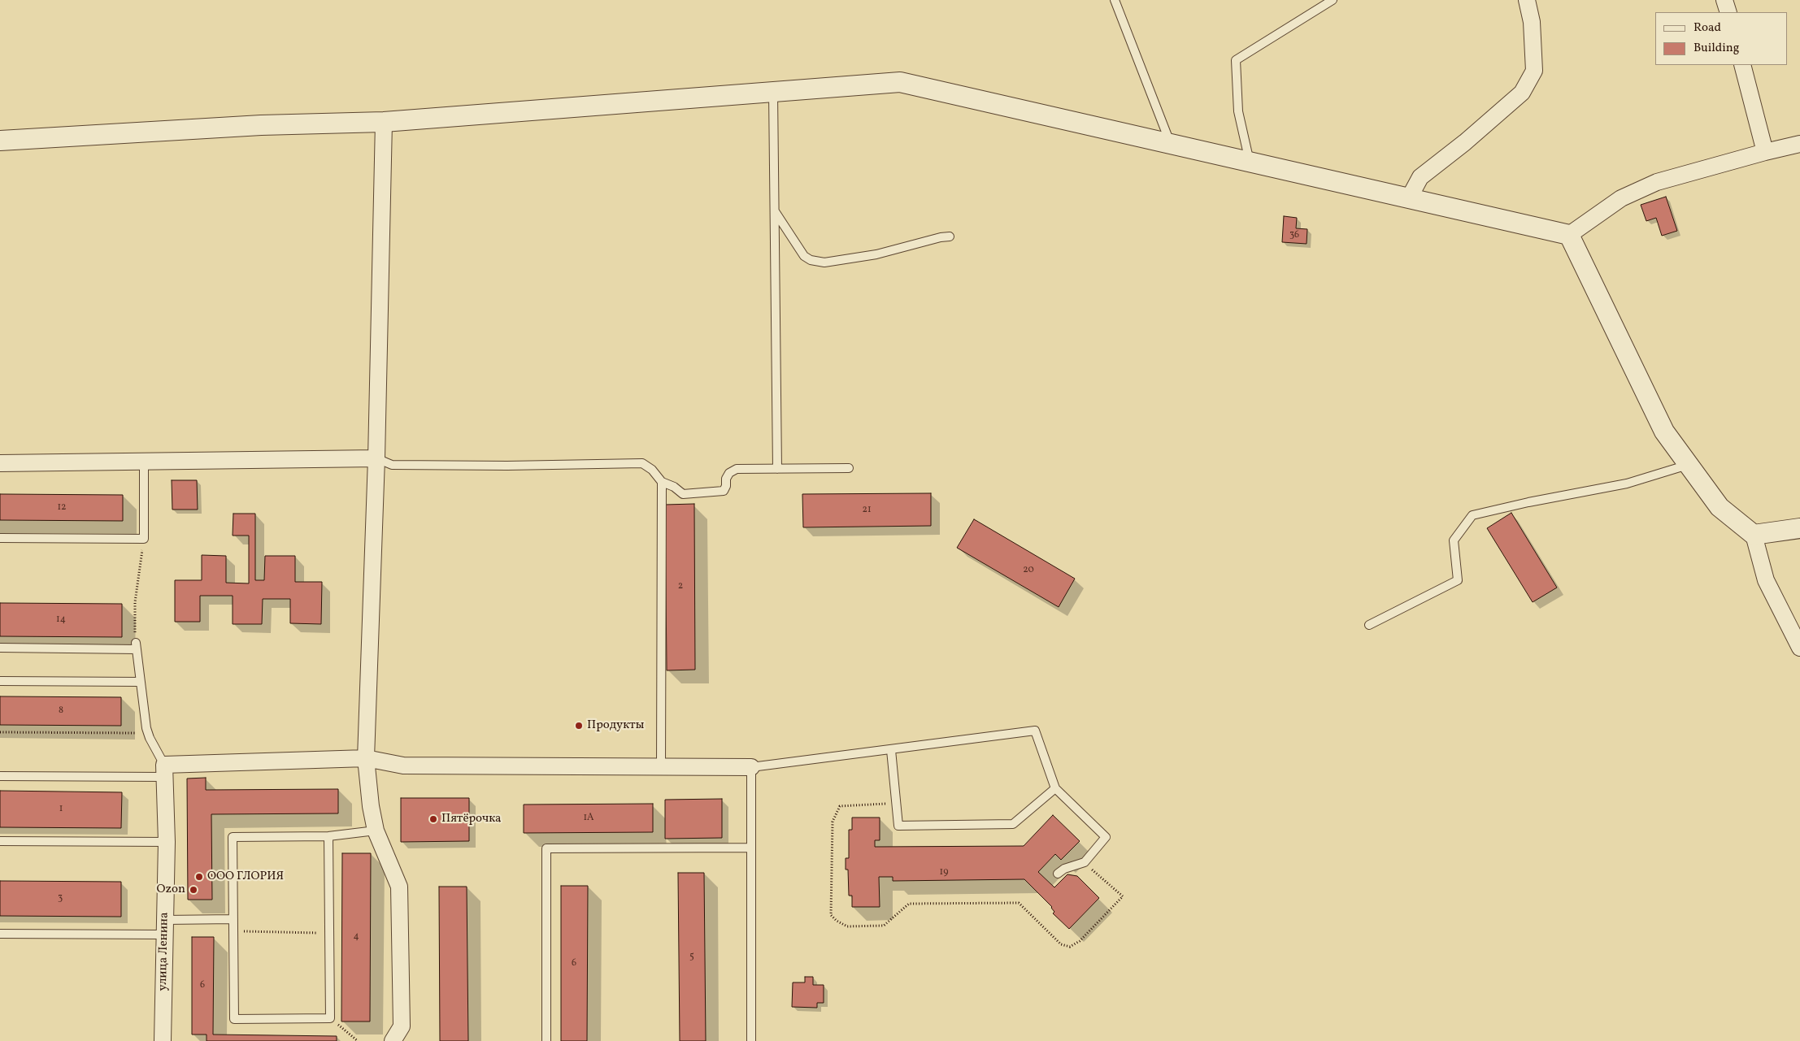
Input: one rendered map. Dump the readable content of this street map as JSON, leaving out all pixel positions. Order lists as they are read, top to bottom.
{
  "streets": {
    "street": ["улица Ленина"]
  },
  "places": [
    "Продукты",
    "Пятёрочка",
    "ООО ГЛОРИЯ",
    "Ozon"
  ],
  "house_numbers": [
    "36",
    "12",
    "21",
    "20",
    "2",
    "14",
    "8",
    "1",
    "1А",
    "19",
    "3",
    "4",
    "5",
    "6",
    "6"
  ],
  "legend": ["Road", "Building"]
}
